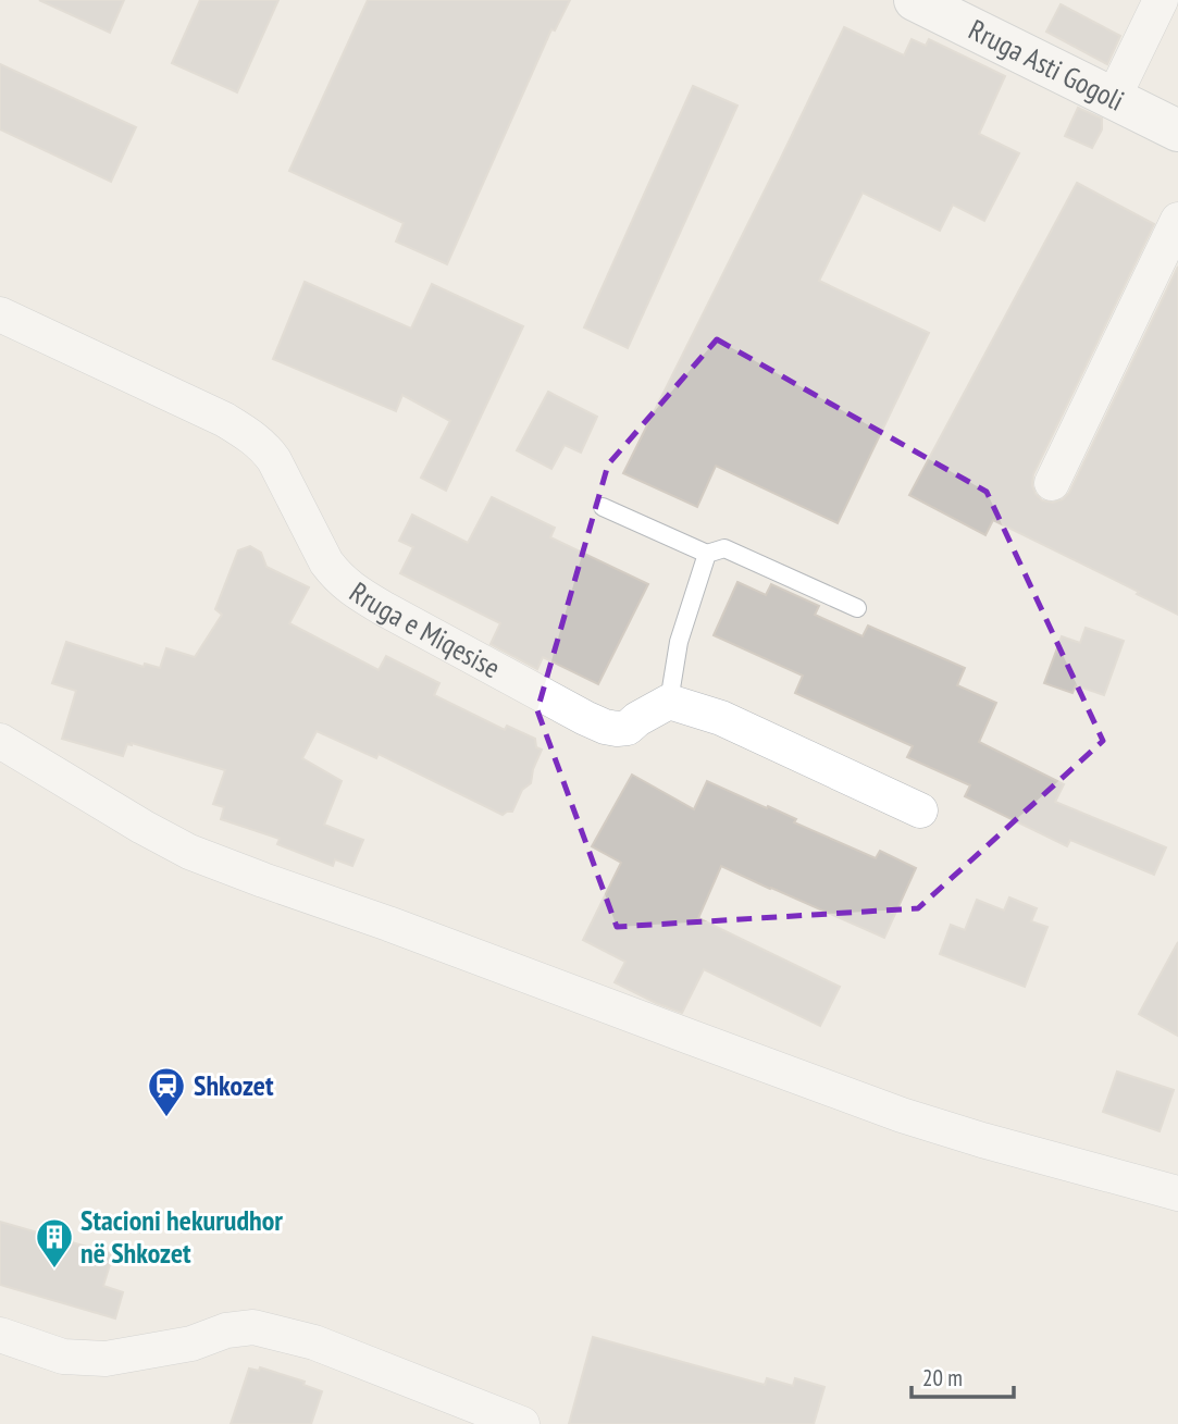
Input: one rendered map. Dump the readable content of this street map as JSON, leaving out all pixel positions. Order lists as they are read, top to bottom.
{
  "streets": {
    "street": ["Rruga Asti Gogoli", "Rruga e Miqesise"]
  },
  "places": {
    "station": ["Shkozet"],
    "building": ["Stacioni hekurudhor në Shkozet"]
  },
  "scale_bar": "20 m"
}
